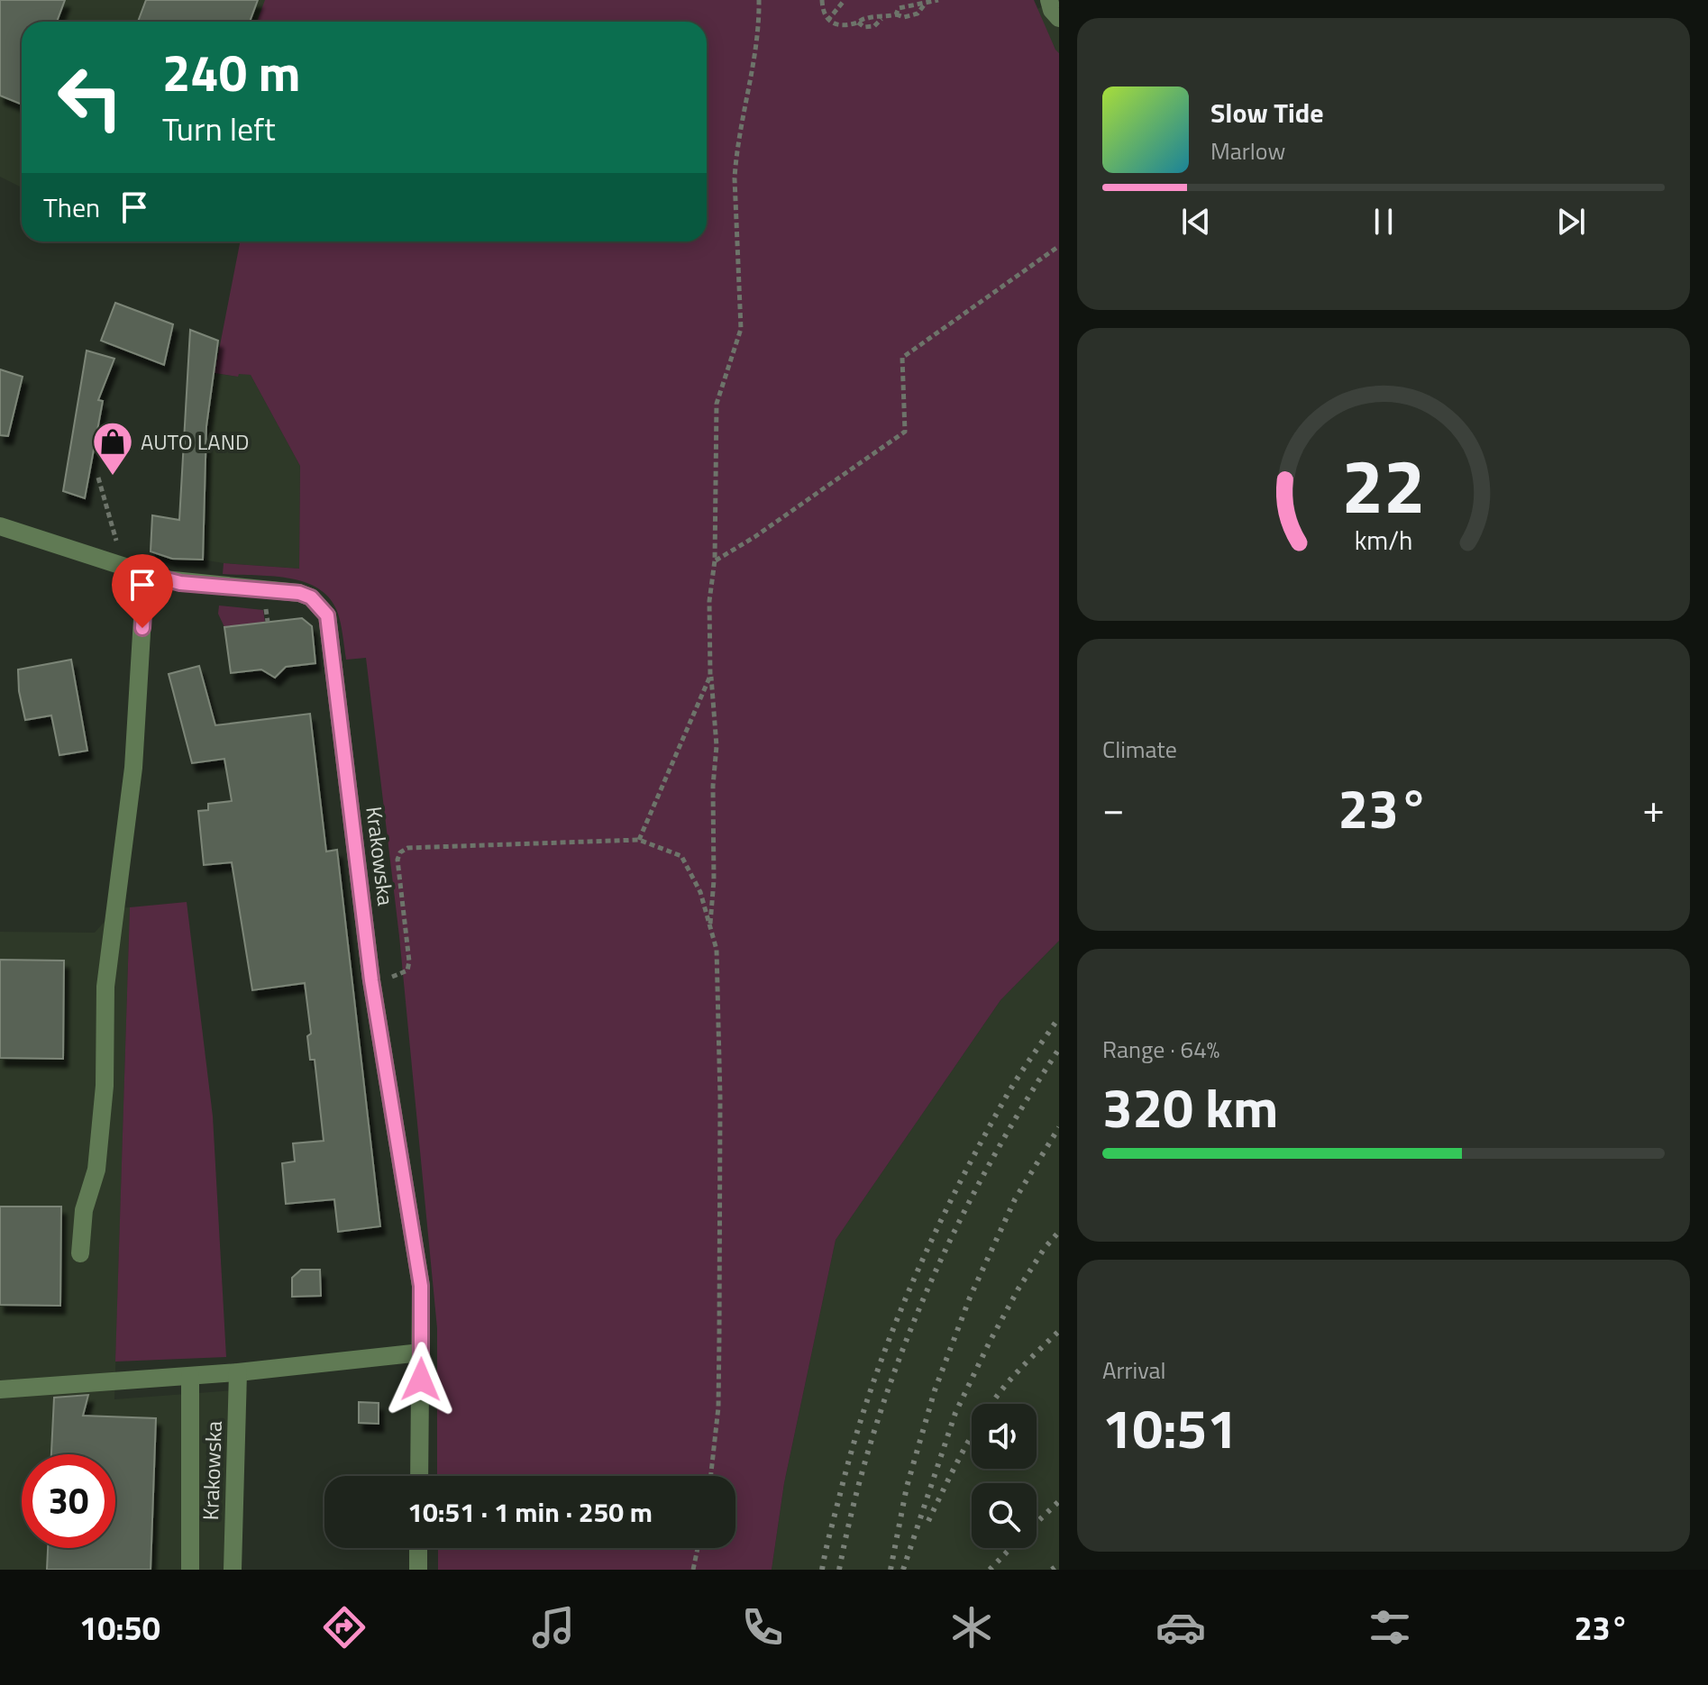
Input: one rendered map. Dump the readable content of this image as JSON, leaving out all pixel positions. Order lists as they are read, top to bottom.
{
  "streets": {
    "street": ["Krakowska"]
  },
  "places": {
    "shop": ["AUTO LAND"]
  },
  "page": {
    "turn": ["240 m", "Turn left"],
    "song": ["Slow Tide", "Marlow"],
    "then": "Then",
    "tile": [
      "Climate",
      ["Range · 64%", "320 km"],
      ["Arrival", "10:51"]
    ],
    "heat": ["−", "23°", "+"],
    "limit": "30",
    "trip": "10:51 · 1 min · 250 m",
    "tabs": ["10:50", "23°"],
    "gauge": ["22", "km/h"]
  }
}
